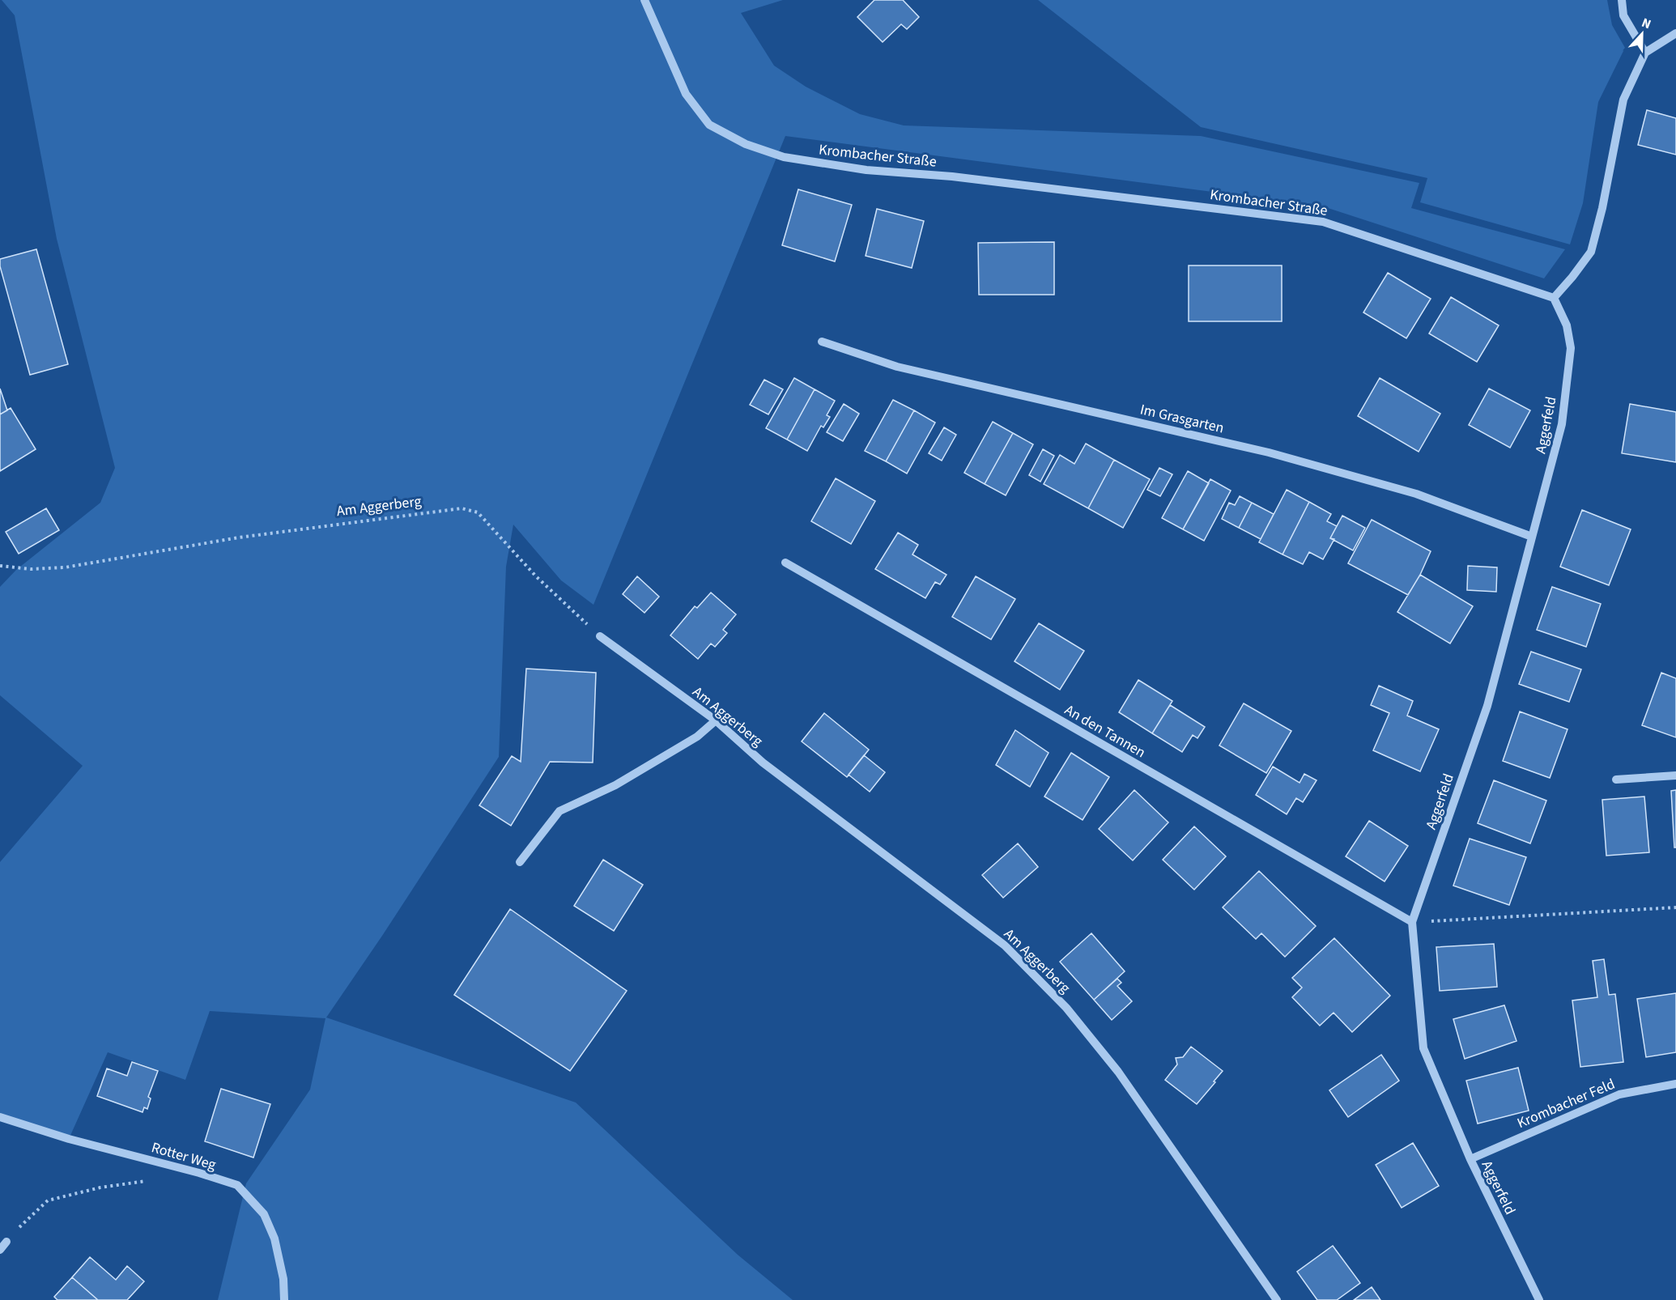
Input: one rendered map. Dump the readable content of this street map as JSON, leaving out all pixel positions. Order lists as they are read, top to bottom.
{
  "streets": {
    "street": [
      "Krombacher Straße",
      "Im Grasgarten",
      "Aggerfeld",
      "Am Aggerberg",
      "An den Tannen",
      "Krombacher Feld",
      "Rotter Weg"
    ]
  },
  "crossings": [
    ["Krombacher Straße", "Aggerfeld"],
    ["Im Grasgarten", "Aggerfeld"],
    ["Aggerfeld", "An den Tannen"],
    ["Aggerfeld", "Krombacher Feld"]
  ],
  "north": "top"
}
